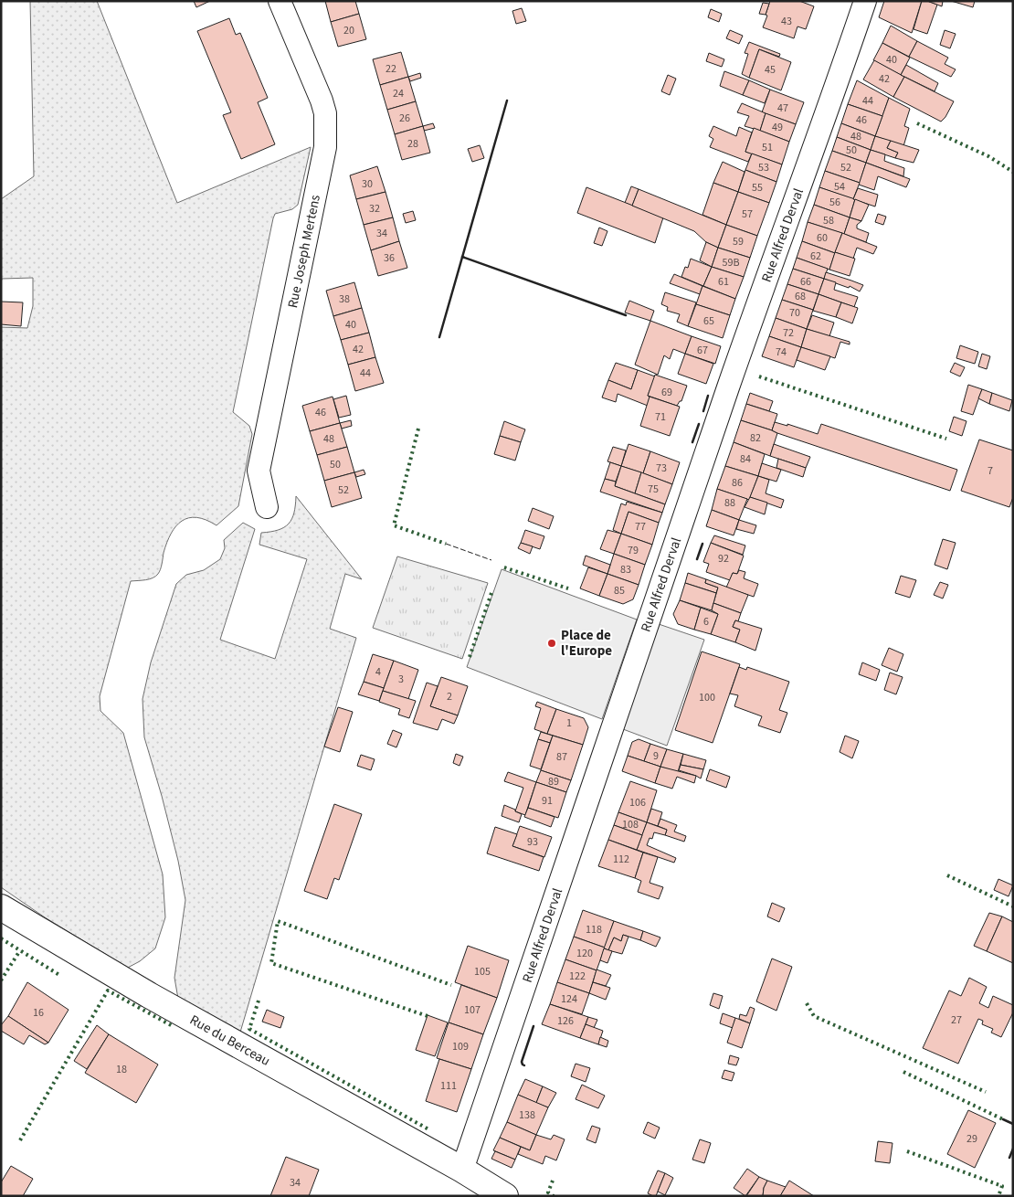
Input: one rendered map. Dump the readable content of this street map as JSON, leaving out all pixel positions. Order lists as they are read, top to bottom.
{
  "streets": {
    "street": ["Rue Alfred Derval", "Rue Joseph Mertens", "Rue du Berceau"]
  },
  "crossings": [
    ["Rue Alfred Derval", "Rue du Berceau"]
  ],
  "places": ["Place de l'Europe"],
  "house_numbers": [
    "43",
    "20",
    "40",
    "22",
    "45",
    "42",
    "24",
    "44",
    "47",
    "26",
    "46",
    "49",
    "48",
    "28",
    "51",
    "50",
    "53",
    "52",
    "30",
    "54",
    "55",
    "56",
    "32",
    "57",
    "58",
    "34",
    "60",
    "59",
    "62",
    "36",
    "59B",
    "61",
    "66",
    "68",
    "38",
    "70",
    "65",
    "40",
    "72",
    "42",
    "67",
    "74",
    "44",
    "69",
    "46",
    "71",
    "82",
    "48",
    "84",
    "50",
    "73",
    "7",
    "86",
    "75",
    "52",
    "88",
    "77",
    "79",
    "92",
    "83",
    "85",
    "6",
    "4",
    "3",
    "2",
    "100",
    "1",
    "9",
    "87",
    "89",
    "91",
    "106",
    "108",
    "93",
    "112",
    "118",
    "120",
    "105",
    "122",
    "124",
    "107",
    "16",
    "27",
    "126",
    "109",
    "18",
    "111",
    "138",
    "29",
    "34"
  ]
}
